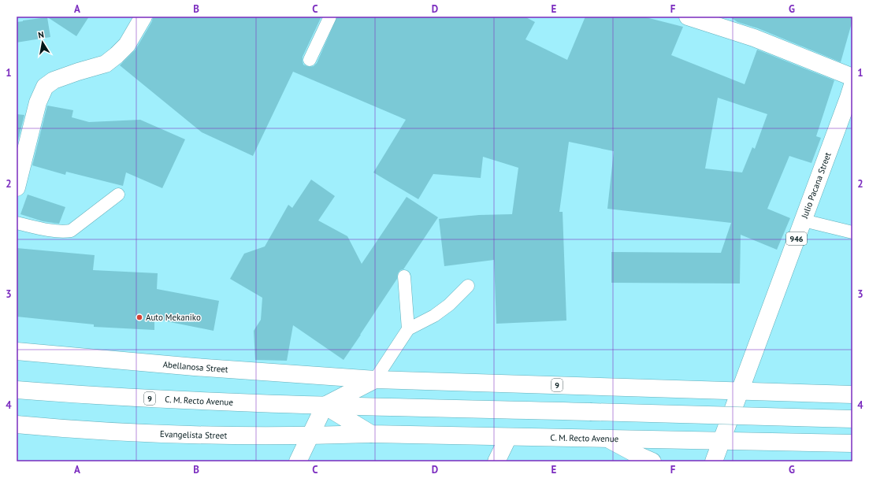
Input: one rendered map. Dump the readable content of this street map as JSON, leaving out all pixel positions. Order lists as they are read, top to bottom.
{
  "streets": {
    "main road": [
      "Julio Pacana Street",
      "946",
      "Abellanosa Street",
      "9",
      "C. M. Recto Avenue",
      "Evangelista Street"
    ]
  },
  "crossings": [
    ["Julio Pacana Street", "C. M. Recto Avenue"],
    ["Abellanosa Street", "C. M. Recto Avenue"],
    ["C. M. Recto Avenue", "Evangelista Street"]
  ],
  "places": ["Auto Mekaniko"],
  "north": "top",
  "grid": {
    "columns": [
      "A",
      "B",
      "C",
      "D",
      "E",
      "F",
      "G"
    ],
    "rows": [
      "1",
      "2",
      "3",
      "4"
    ]
  }
}
